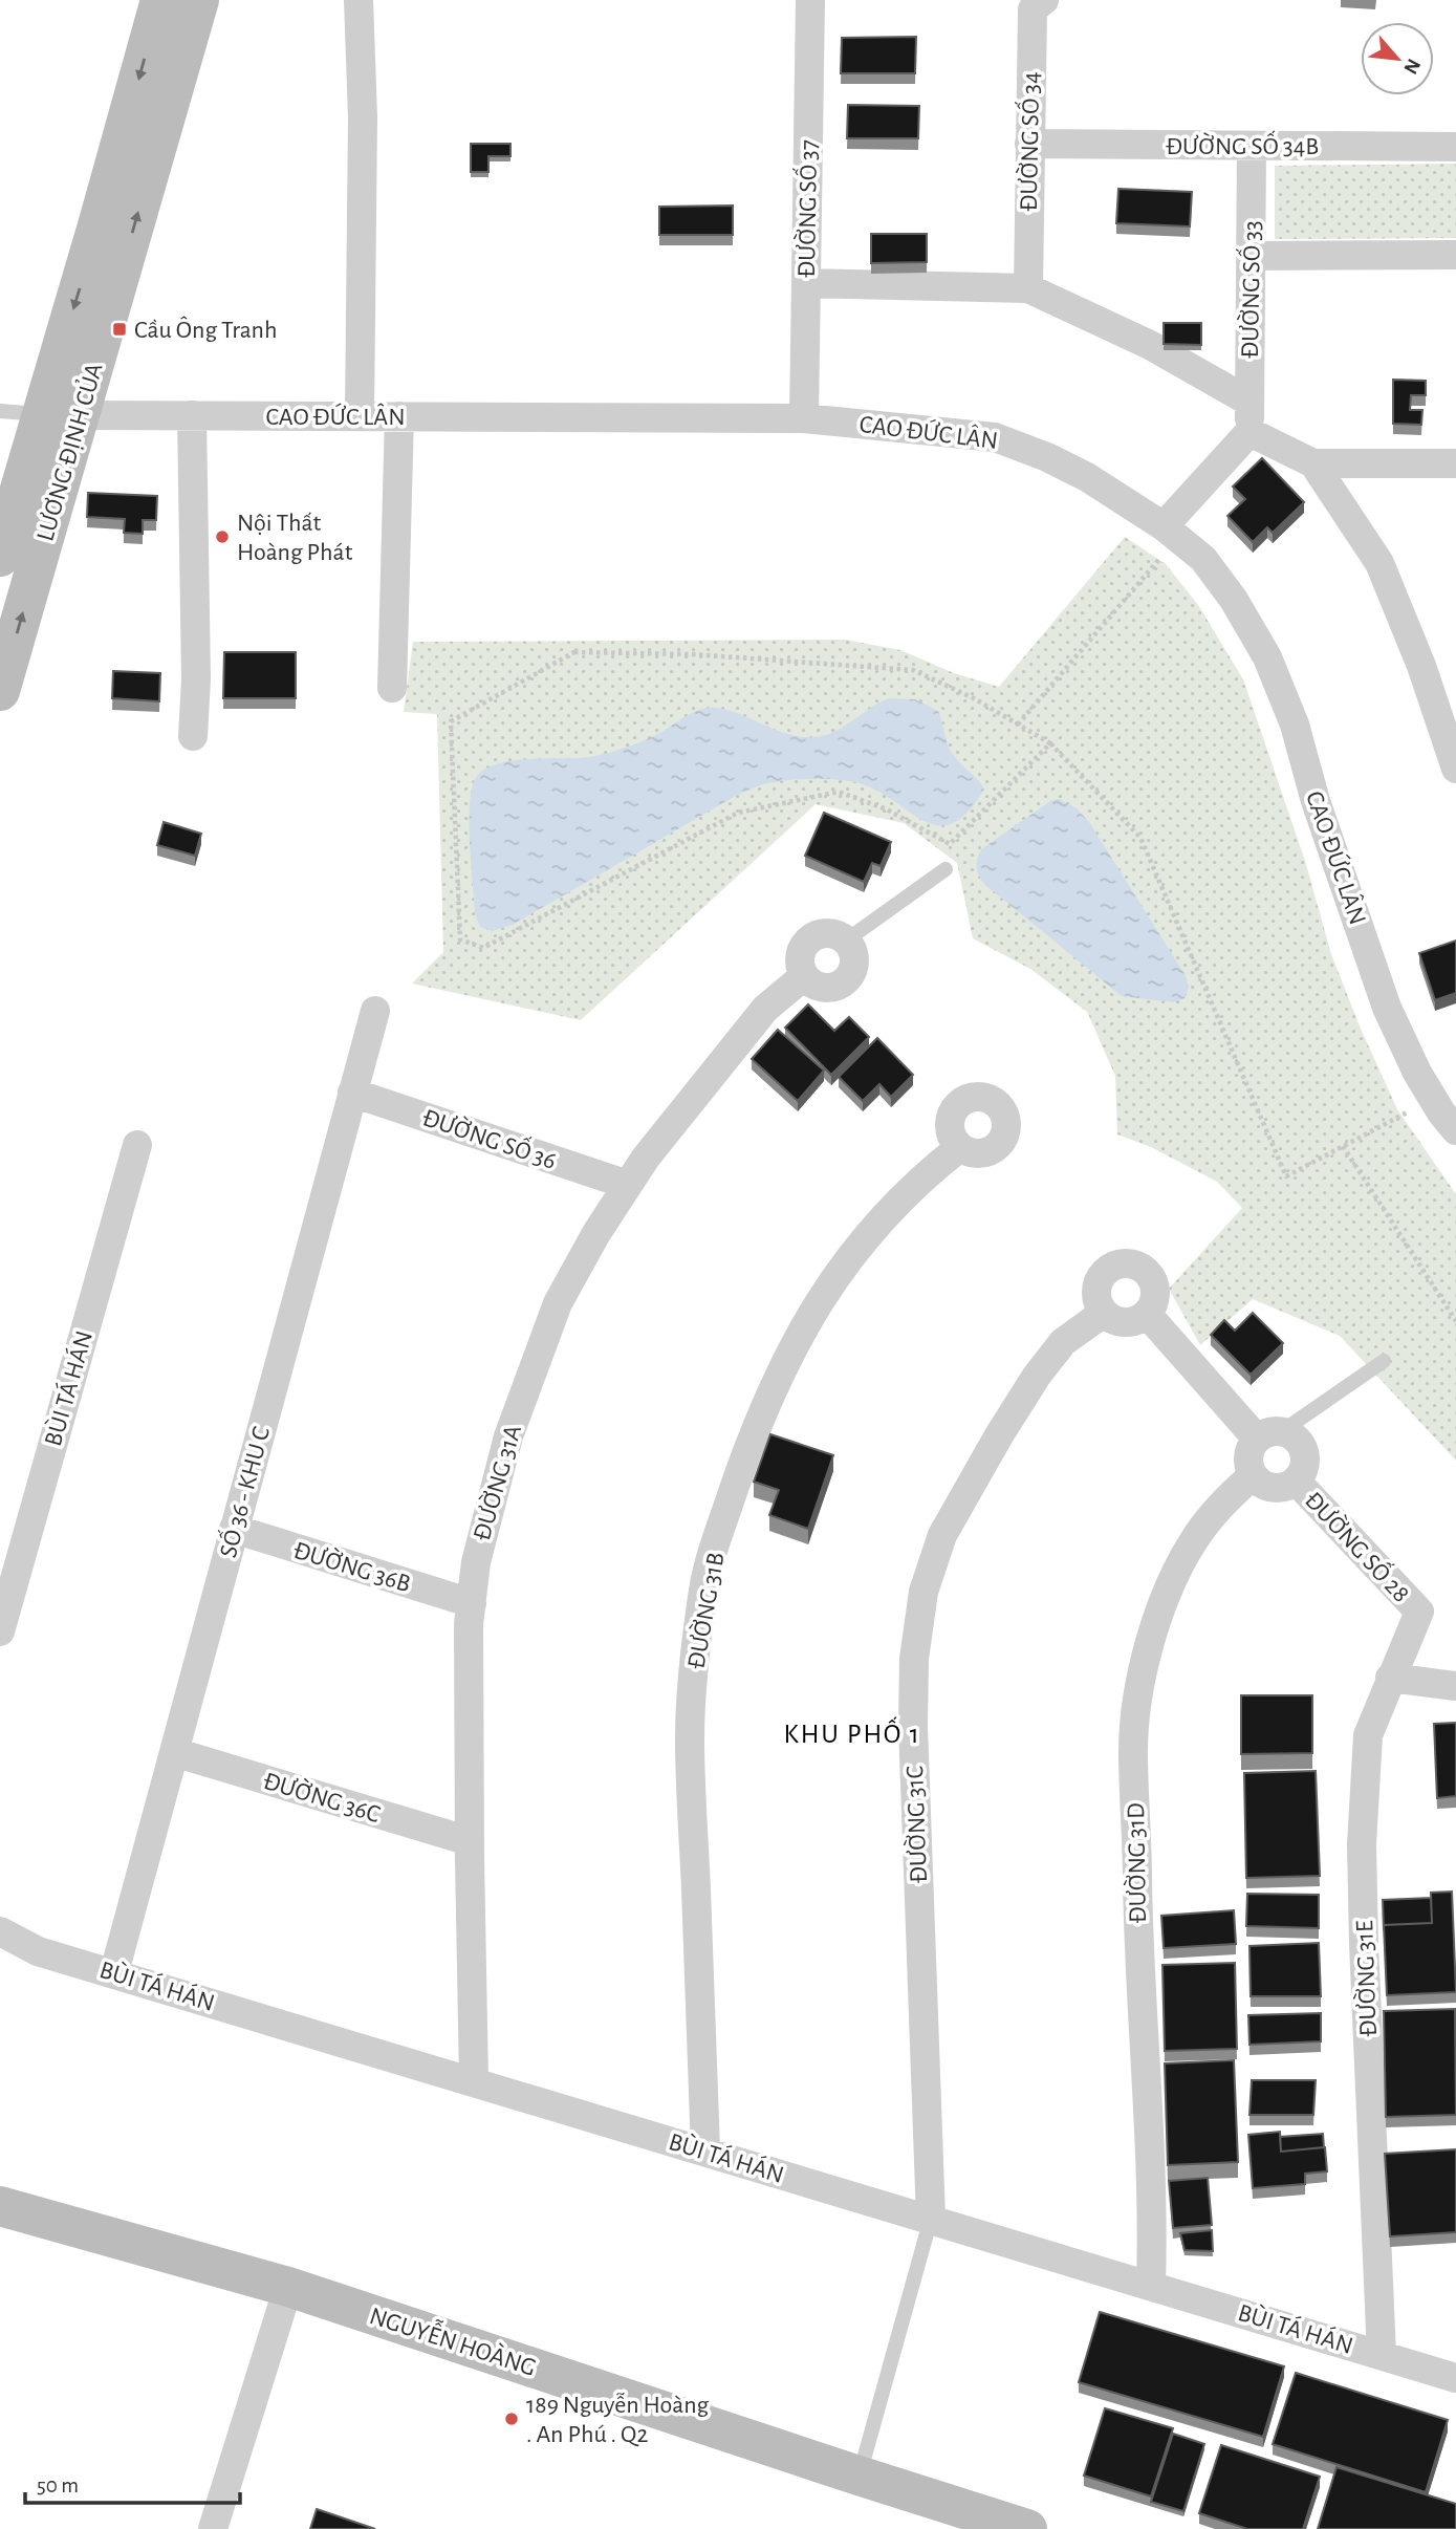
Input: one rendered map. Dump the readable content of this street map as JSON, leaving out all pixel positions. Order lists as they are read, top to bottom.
{
  "streets": {
    "main road": ["LƯƠNG ĐỊNH CỦA", "NGUYỄN HOÀNG"],
    "street": [
      "ĐƯỜNG SỐ 34",
      "ĐƯỜNG SỐ 34B",
      "ĐƯỜNG SỐ 37",
      "ĐƯỜNG SỐ 33",
      "CAO ĐỨC LÂN",
      "ĐƯỜNG SỐ 36",
      "BÙI TÁ HÁN",
      "ĐƯỜNG 31A",
      "SỐ 36 - KHU C",
      "ĐƯỜNG SỐ 28",
      "ĐƯỜNG 36B",
      "ĐƯỜNG 31B",
      "ĐƯỜNG 36C",
      "ĐƯỜNG 31C",
      "ĐƯỜNG 31D",
      "ĐƯỜNG 31E"
    ]
  },
  "crossings": [
    ["ĐƯỜNG SỐ 34", "ĐƯỜNG SỐ 34B"],
    ["ĐƯỜNG SỐ 34B", "ĐƯỜNG SỐ 33"],
    ["ĐƯỜNG SỐ 37", "CAO ĐỨC LÂN"],
    ["CAO ĐỨC LÂN", "LƯƠNG ĐỊNH CỦA"],
    ["ĐƯỜNG SỐ 36", "ĐƯỜNG 31A"],
    ["ĐƯỜNG SỐ 36", "SỐ 36 - KHU C"],
    ["BÙI TÁ HÁN", "ĐƯỜNG 31A"],
    ["BÙI TÁ HÁN", "SỐ 36 - KHU C"],
    ["BÙI TÁ HÁN", "ĐƯỜNG 31B"],
    ["BÙI TÁ HÁN", "ĐƯỜNG 31C"],
    ["BÙI TÁ HÁN", "ĐƯỜNG 31D"],
    ["BÙI TÁ HÁN", "ĐƯỜNG 31E"],
    ["ĐƯỜNG 31A", "ĐƯỜNG 36B"],
    ["ĐƯỜNG 31A", "ĐƯỜNG 36C"],
    ["SỐ 36 - KHU C", "ĐƯỜNG 36B"],
    ["SỐ 36 - KHU C", "ĐƯỜNG 36C"],
    ["ĐƯỜNG SỐ 28", "ĐƯỜNG 31D"],
    ["ĐƯỜNG SỐ 28", "ĐƯỜNG 31E"]
  ],
  "districts": ["KHU PHỐ 1"],
  "places": {
    "transit": ["Cầu Ông Tranh"],
    "other": ["Nội Thất Hoàng Phát", "189 Nguyễn Hoàng . An Phú . Q2"]
  },
  "scale_bar": "50 m",
  "north": "bottom right"
}
